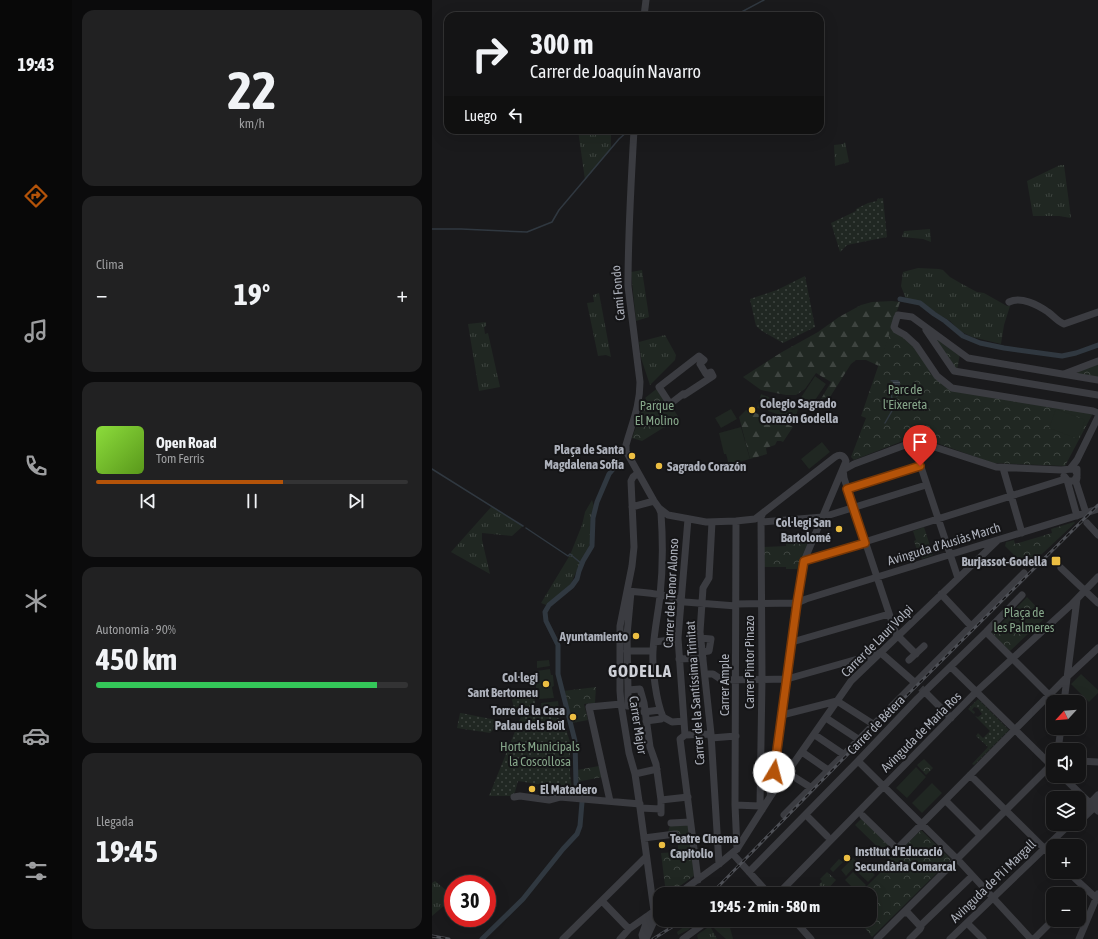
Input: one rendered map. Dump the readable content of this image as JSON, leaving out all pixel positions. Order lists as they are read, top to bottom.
{
  "streets": {
    "street": [
      "Camí Fondo",
      "Avinguda d'Ausiàs March",
      "Carrer del Tenor Alonso",
      "Carrer de Lauri Volpi",
      "Carrer Pintor Pinazo",
      "Carrer Ample",
      "Carrer de la Santíssima Trinitat",
      "Carrer Major",
      "Carrer de Bétera",
      "Avinguda de Maria Ros",
      "Avinguda de Pi i Margall"
    ]
  },
  "crossings": [
    ["Camí Fondo", "Carrer Major"],
    ["Avinguda d'Ausiàs March", "Carrer del Tenor Alonso"],
    ["Avinguda d'Ausiàs March", "Carrer de Lauri Volpi"],
    ["Avinguda d'Ausiàs March", "Carrer Pintor Pinazo"],
    ["Avinguda d'Ausiàs March", "Carrer Ample"],
    ["Avinguda d'Ausiàs March", "Carrer de la Santíssima Trinitat"],
    ["Avinguda d'Ausiàs March", "Carrer Major"],
    ["Carrer del Tenor Alonso", "Carrer de Lauri Volpi"],
    ["Carrer de Lauri Volpi", "Carrer Pintor Pinazo"],
    ["Carrer de Lauri Volpi", "Carrer Ample"],
    ["Carrer de Lauri Volpi", "Carrer de la Santíssima Trinitat"]
  ],
  "districts": ["GODELLA"],
  "parks": [
    "Parc de l'Eixereta",
    "Parque El Molino",
    "Plaça de les Palmeres",
    "Horts Municipals la Coscollosa"
  ],
  "places": {
    "other": [
      "Colegio Sagrado Corazón Godella",
      "Plaça de Santa Magdalena Sofia",
      "Sagrado Corazón",
      "Col·legi San Bartolomé",
      "Ayuntamiento",
      "Col·legi Sant Bertomeu",
      "Torre de la Casa Palau dels Boïl",
      "El Matadero",
      "Teatre Cinema Capitolio",
      "Institut d'Educació Secundària Comarcal"
    ],
    "transit": ["Burjassot-Godella"]
  },
  "north": "bottom left",
  "page": {
    "tabs": "19:43",
    "tile": [
      ["22", "km/h"],
      "Clima",
      ["Autonomía · 90%", "450 km"],
      ["Llegada", "19:45"]
    ],
    "turn": ["300 m", "Carrer de Joaquín Navarro"],
    "then": "Luego",
    "heat": ["−", "19°", "+"],
    "song": ["Open Road", "Tom Ferris"],
    "map_buttons": ["+", "−"],
    "limit": "30",
    "trip": "19:45 · 2 min · 580 m"
  }
}
